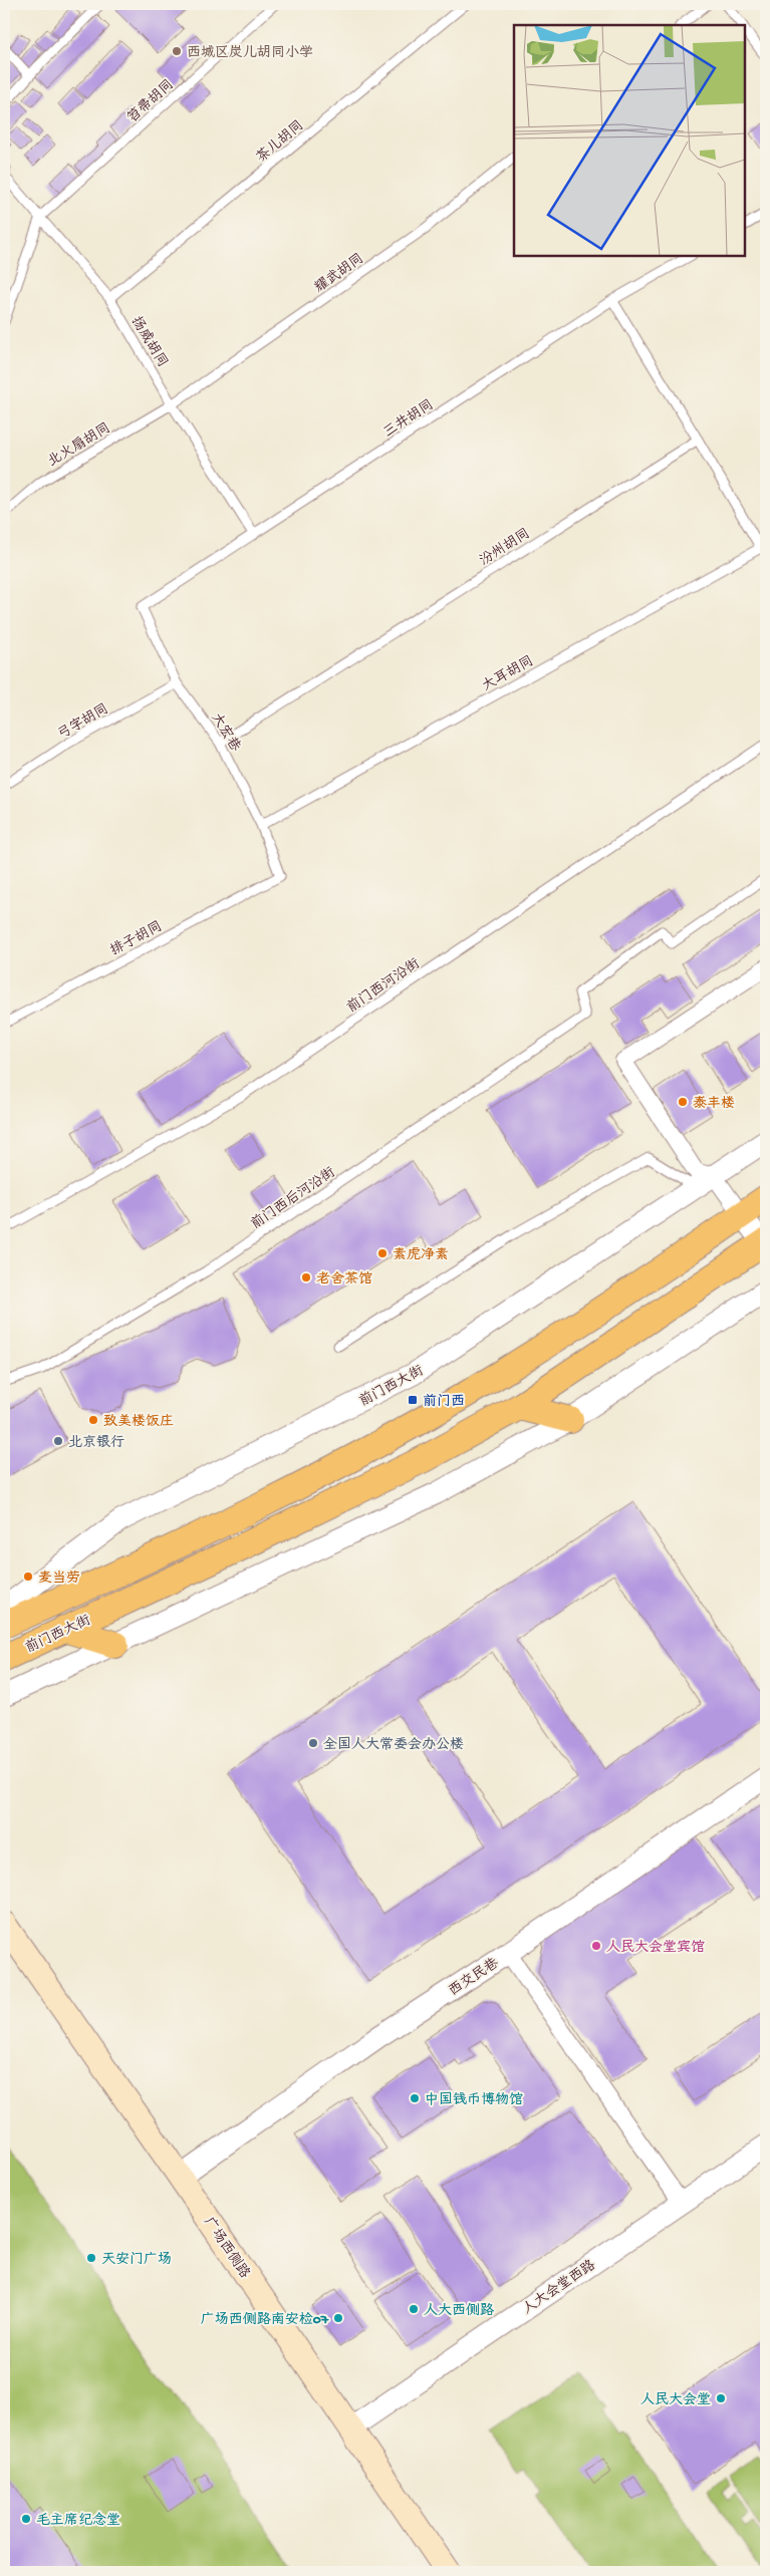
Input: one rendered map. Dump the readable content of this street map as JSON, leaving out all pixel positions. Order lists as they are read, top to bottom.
{
  "streets": {
    "main road": ["前门西大街", "广场西侧路"],
    "street": ["西交民巷", "人大会堂西路"],
    "lane": [
      "笤帚胡同",
      "茶儿胡同",
      "耀武胡同",
      "扬威胡同",
      "三井胡同",
      "北火扇胡同",
      "汾州胡同",
      "大耳胡同",
      "弓字胡同",
      "大宏巷",
      "排子胡同",
      "前门西河沿街",
      "前门西后河沿街"
    ]
  },
  "crossings": [
    ["笤帚胡同", "扬威胡同"],
    ["茶儿胡同", "扬威胡同"],
    ["耀武胡同", "扬威胡同"],
    ["耀武胡同", "北火扇胡同"],
    ["扬威胡同", "三井胡同"],
    ["扬威胡同", "北火扇胡同"],
    ["三井胡同", "大宏巷"],
    ["汾州胡同", "大宏巷"],
    ["大耳胡同", "大宏巷"],
    ["弓字胡同", "大宏巷"],
    ["大宏巷", "排子胡同"],
    ["西交民巷", "广场西侧路"],
    ["广场西侧路", "人大会堂西路"]
  ],
  "places": {
    "other": [
      "西城区炭儿胡同小学",
      "泰丰楼",
      "素虎净素",
      "老舍茶馆",
      "致美楼饭庄",
      "北京银行",
      "麦当劳",
      "全国人大常委会办公楼",
      "人民大会堂宾馆",
      "中国钱币博物馆",
      "天安门广场",
      "人大西侧路",
      "广场西侧路南安检07",
      "人民大会堂",
      "毛主席纪念堂"
    ],
    "transit": ["前门西"]
  }
}
